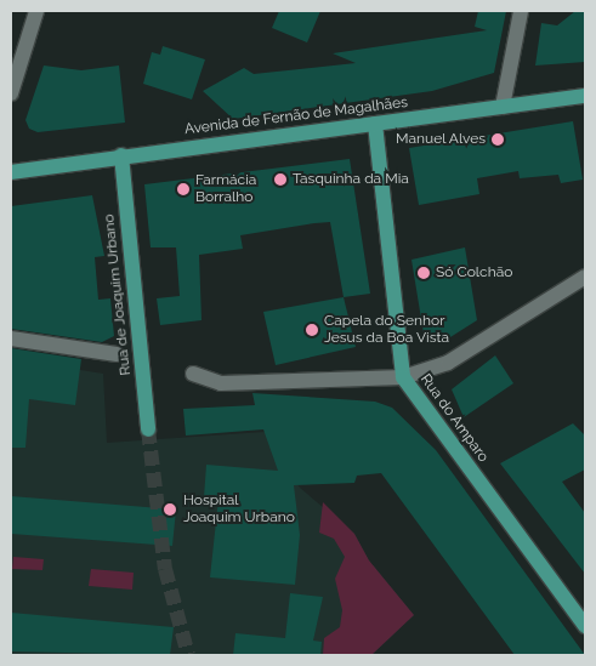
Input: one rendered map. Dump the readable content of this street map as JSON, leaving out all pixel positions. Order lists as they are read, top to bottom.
{
  "streets": {
    "main road": ["Avenida de Fernão de Magalhães", "Rua de Joaquim Urbano", "Rua do Amparo"]
  },
  "crossings": [
    ["Avenida de Fernão de Magalhães", "Rua de Joaquim Urbano"],
    ["Avenida de Fernão de Magalhães", "Rua do Amparo"]
  ],
  "places": [
    "Manuel Alves",
    "Tasquinha da Mia",
    "Farmácia Borralho",
    "Só Colchão",
    "Capela do Senhor Jesus da Boa Vista",
    "Hospital Joaquim Urbano"
  ]
}
